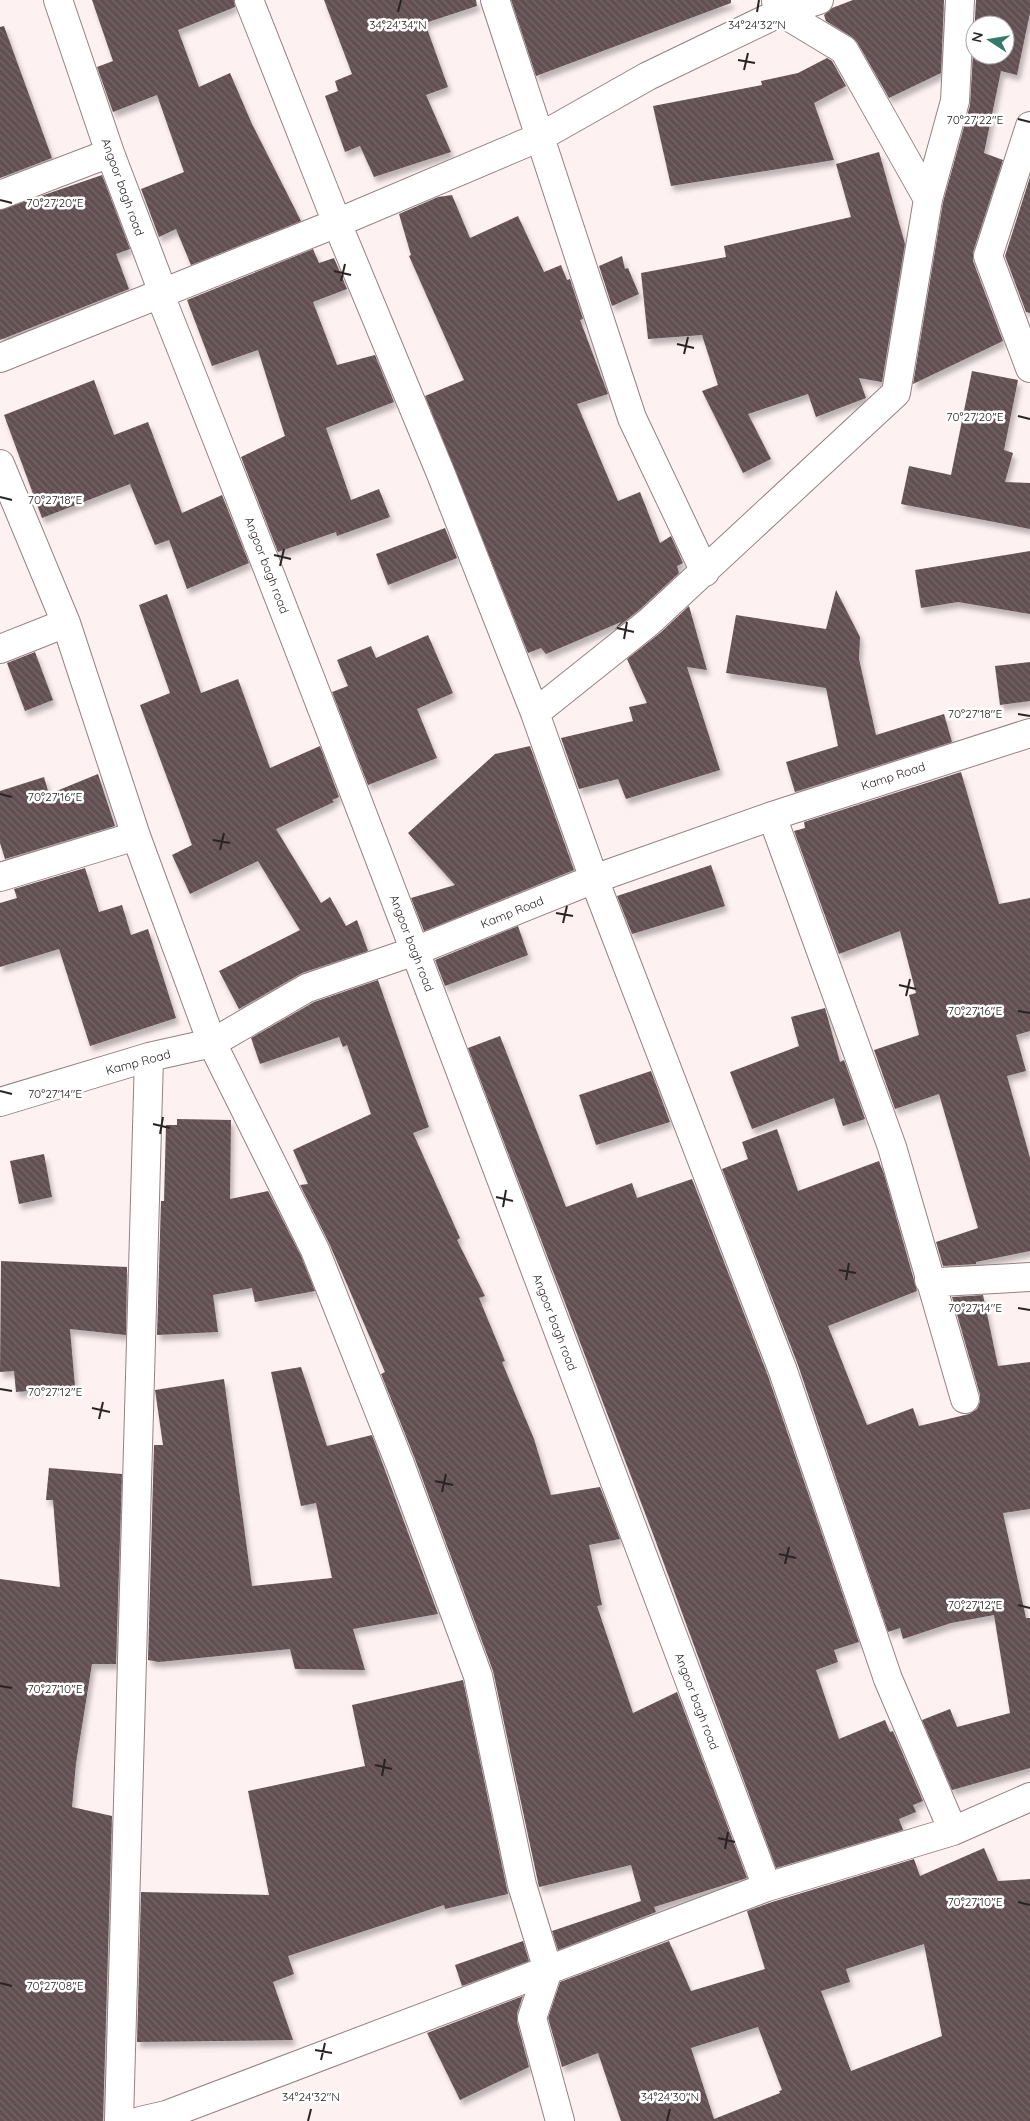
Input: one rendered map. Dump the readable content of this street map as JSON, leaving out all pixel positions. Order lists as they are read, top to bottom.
{
  "streets": {
    "street": ["Angoor bagh road", "Kamp Road"]
  },
  "crossings": [
    ["Angoor bagh road", "Kamp Road"]
  ],
  "north": "left",
  "coordinates": [
    "34°24'34\"N",
    "34°24'32\"N",
    "70°27'22\"E",
    "70°27'20\"E",
    "70°27'18\"E",
    "70°27'16\"E",
    "70°27'14\"E",
    "70°27'12\"E",
    "70°27'10\"E",
    "70°27'08\"E",
    "34°24'30\"N"
  ]
}
